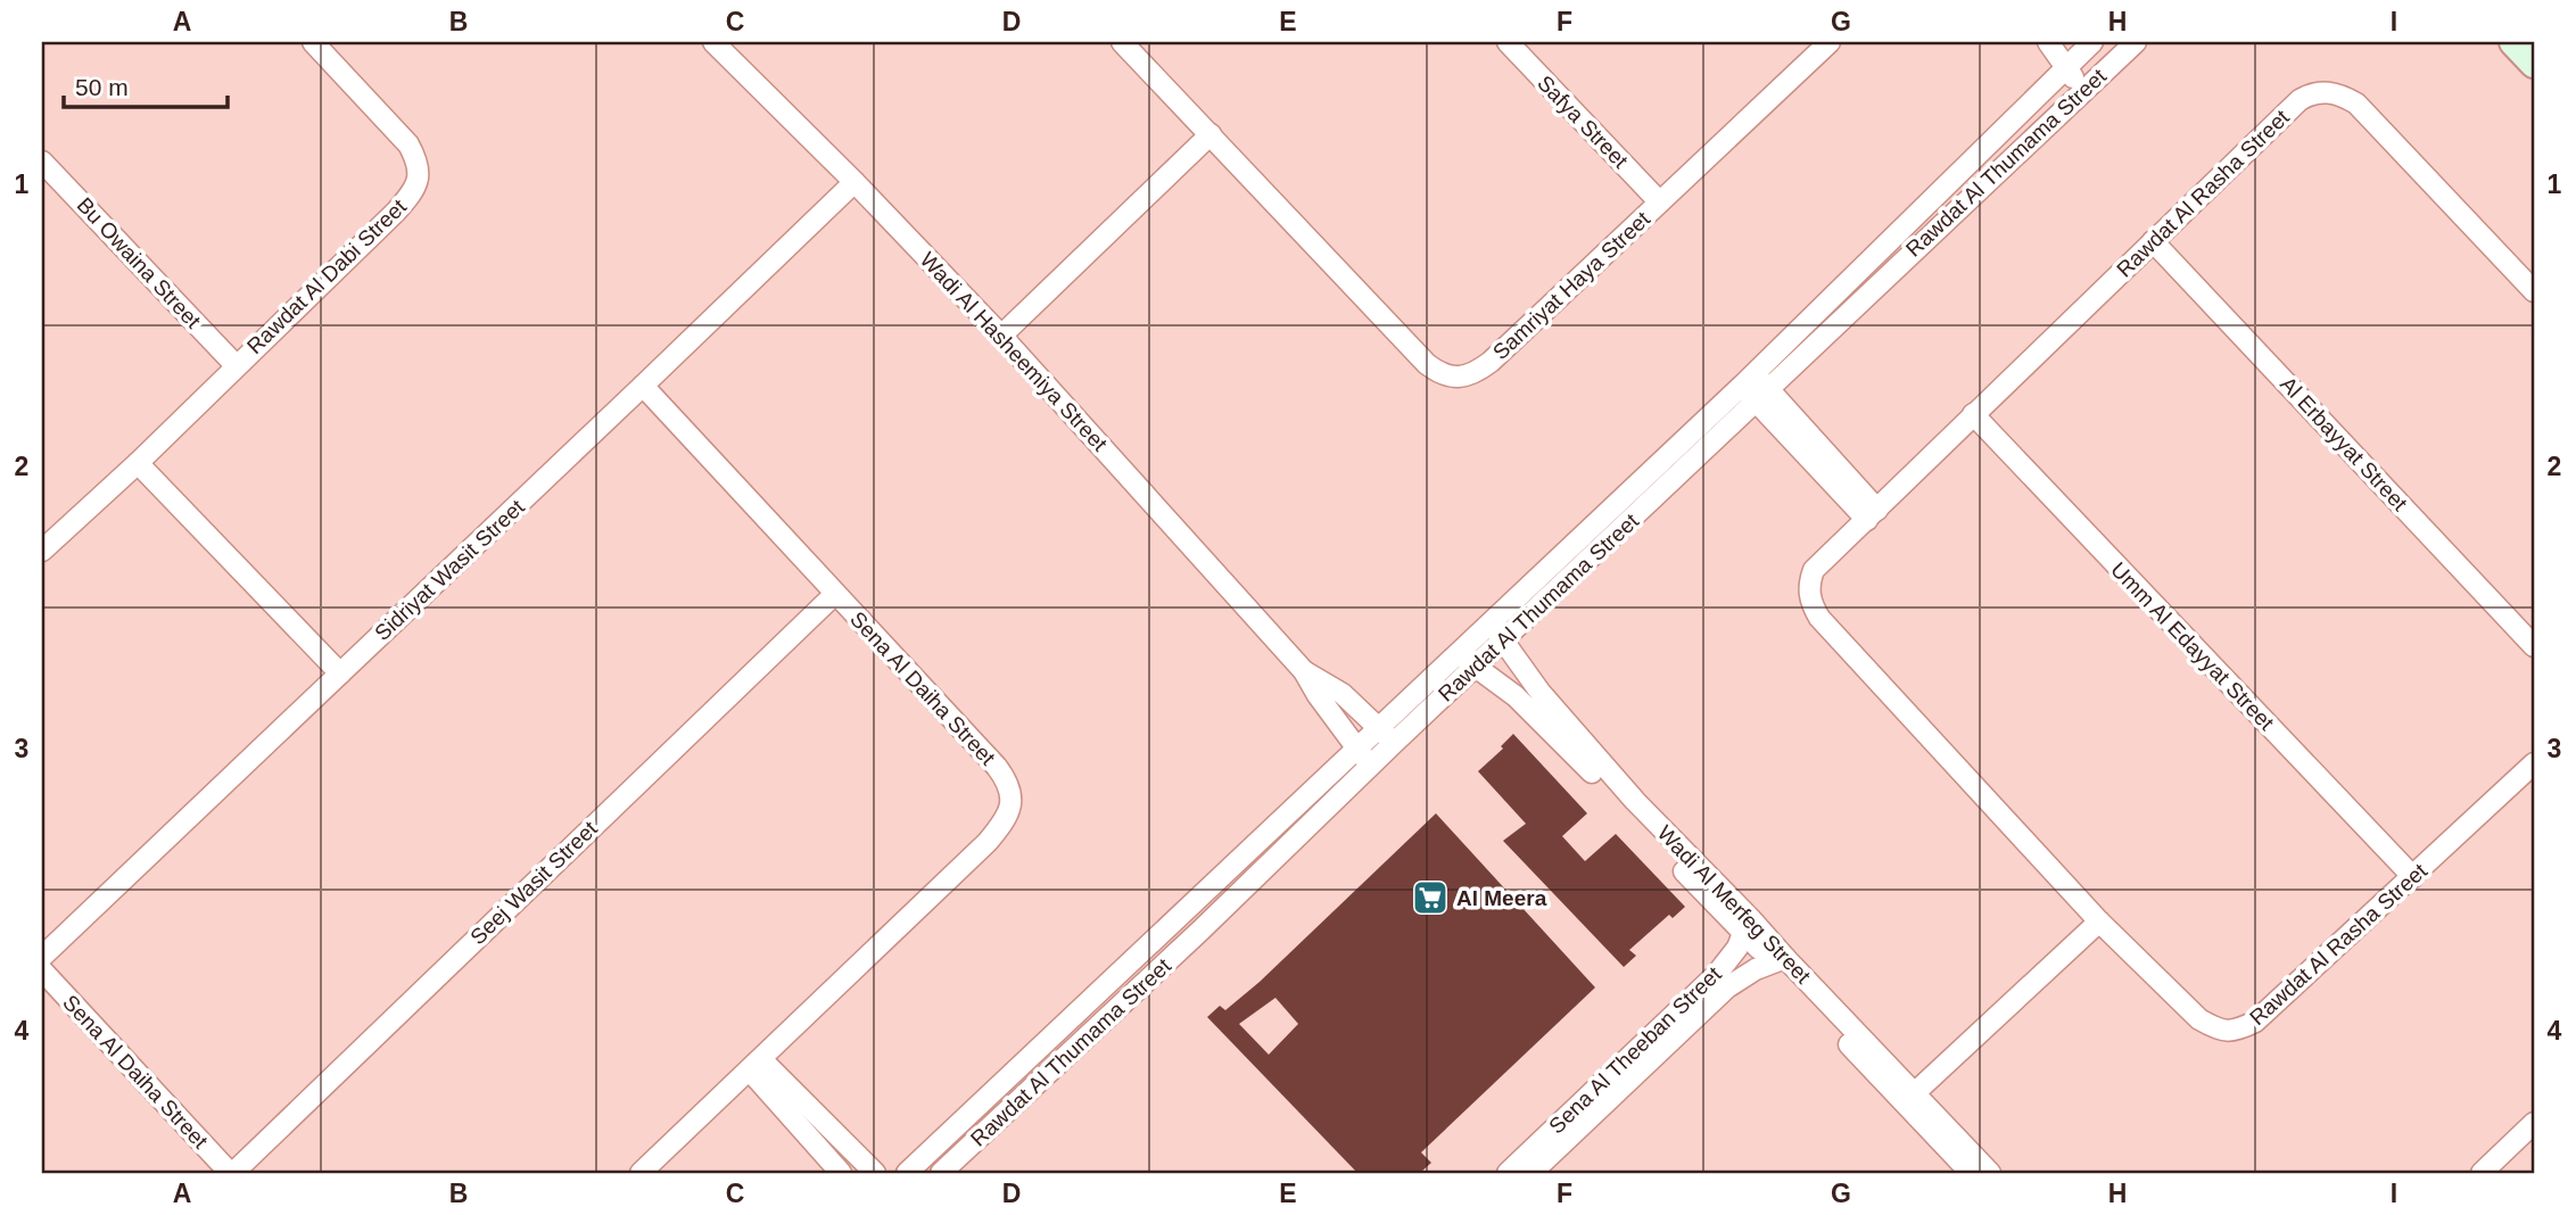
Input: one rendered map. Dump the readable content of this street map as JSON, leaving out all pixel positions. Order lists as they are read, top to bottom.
{
  "streets": {
    "street": [
      "Safya Street",
      "Rawdat Al Thumama Street",
      "Rawdat Al Rasha Street",
      "Bu Owaina Street",
      "Rawdat Al Dabi Street",
      "Samriyat Haya Street",
      "Wadi Al Hasheemiya Street",
      "Al Erbayyat Street",
      "Sidriyat Wasit Street",
      "Umm Al Edayyat Street",
      "Sena Al Daiha Street",
      "Seej Wasit Street",
      "Wadi Al Merfeg Street",
      "Sena Al Theeban Street"
    ]
  },
  "crossings": [
    ["Safya Street", "Samriyat Haya Street"],
    ["Rawdat Al Thumama Street", "Wadi Al Hasheemiya Street"],
    ["Rawdat Al Thumama Street", "Wadi Al Merfeg Street"],
    ["Rawdat Al Rasha Street", "Al Erbayyat Street"],
    ["Rawdat Al Rasha Street", "Umm Al Edayyat Street"],
    ["Bu Owaina Street", "Rawdat Al Dabi Street"],
    ["Wadi Al Hasheemiya Street", "Sidriyat Wasit Street"],
    ["Sidriyat Wasit Street", "Sena Al Daiha Street"],
    ["Sena Al Daiha Street", "Seej Wasit Street"],
    ["Wadi Al Merfeg Street", "Sena Al Theeban Street"]
  ],
  "places": {
    "supermarket": ["Al Meera"]
  },
  "scale_bar": "50 m",
  "grid": {
    "columns": [
      "A",
      "B",
      "C",
      "D",
      "E",
      "F",
      "G",
      "H",
      "I"
    ],
    "rows": [
      "1",
      "2",
      "3",
      "4"
    ]
  }
}
